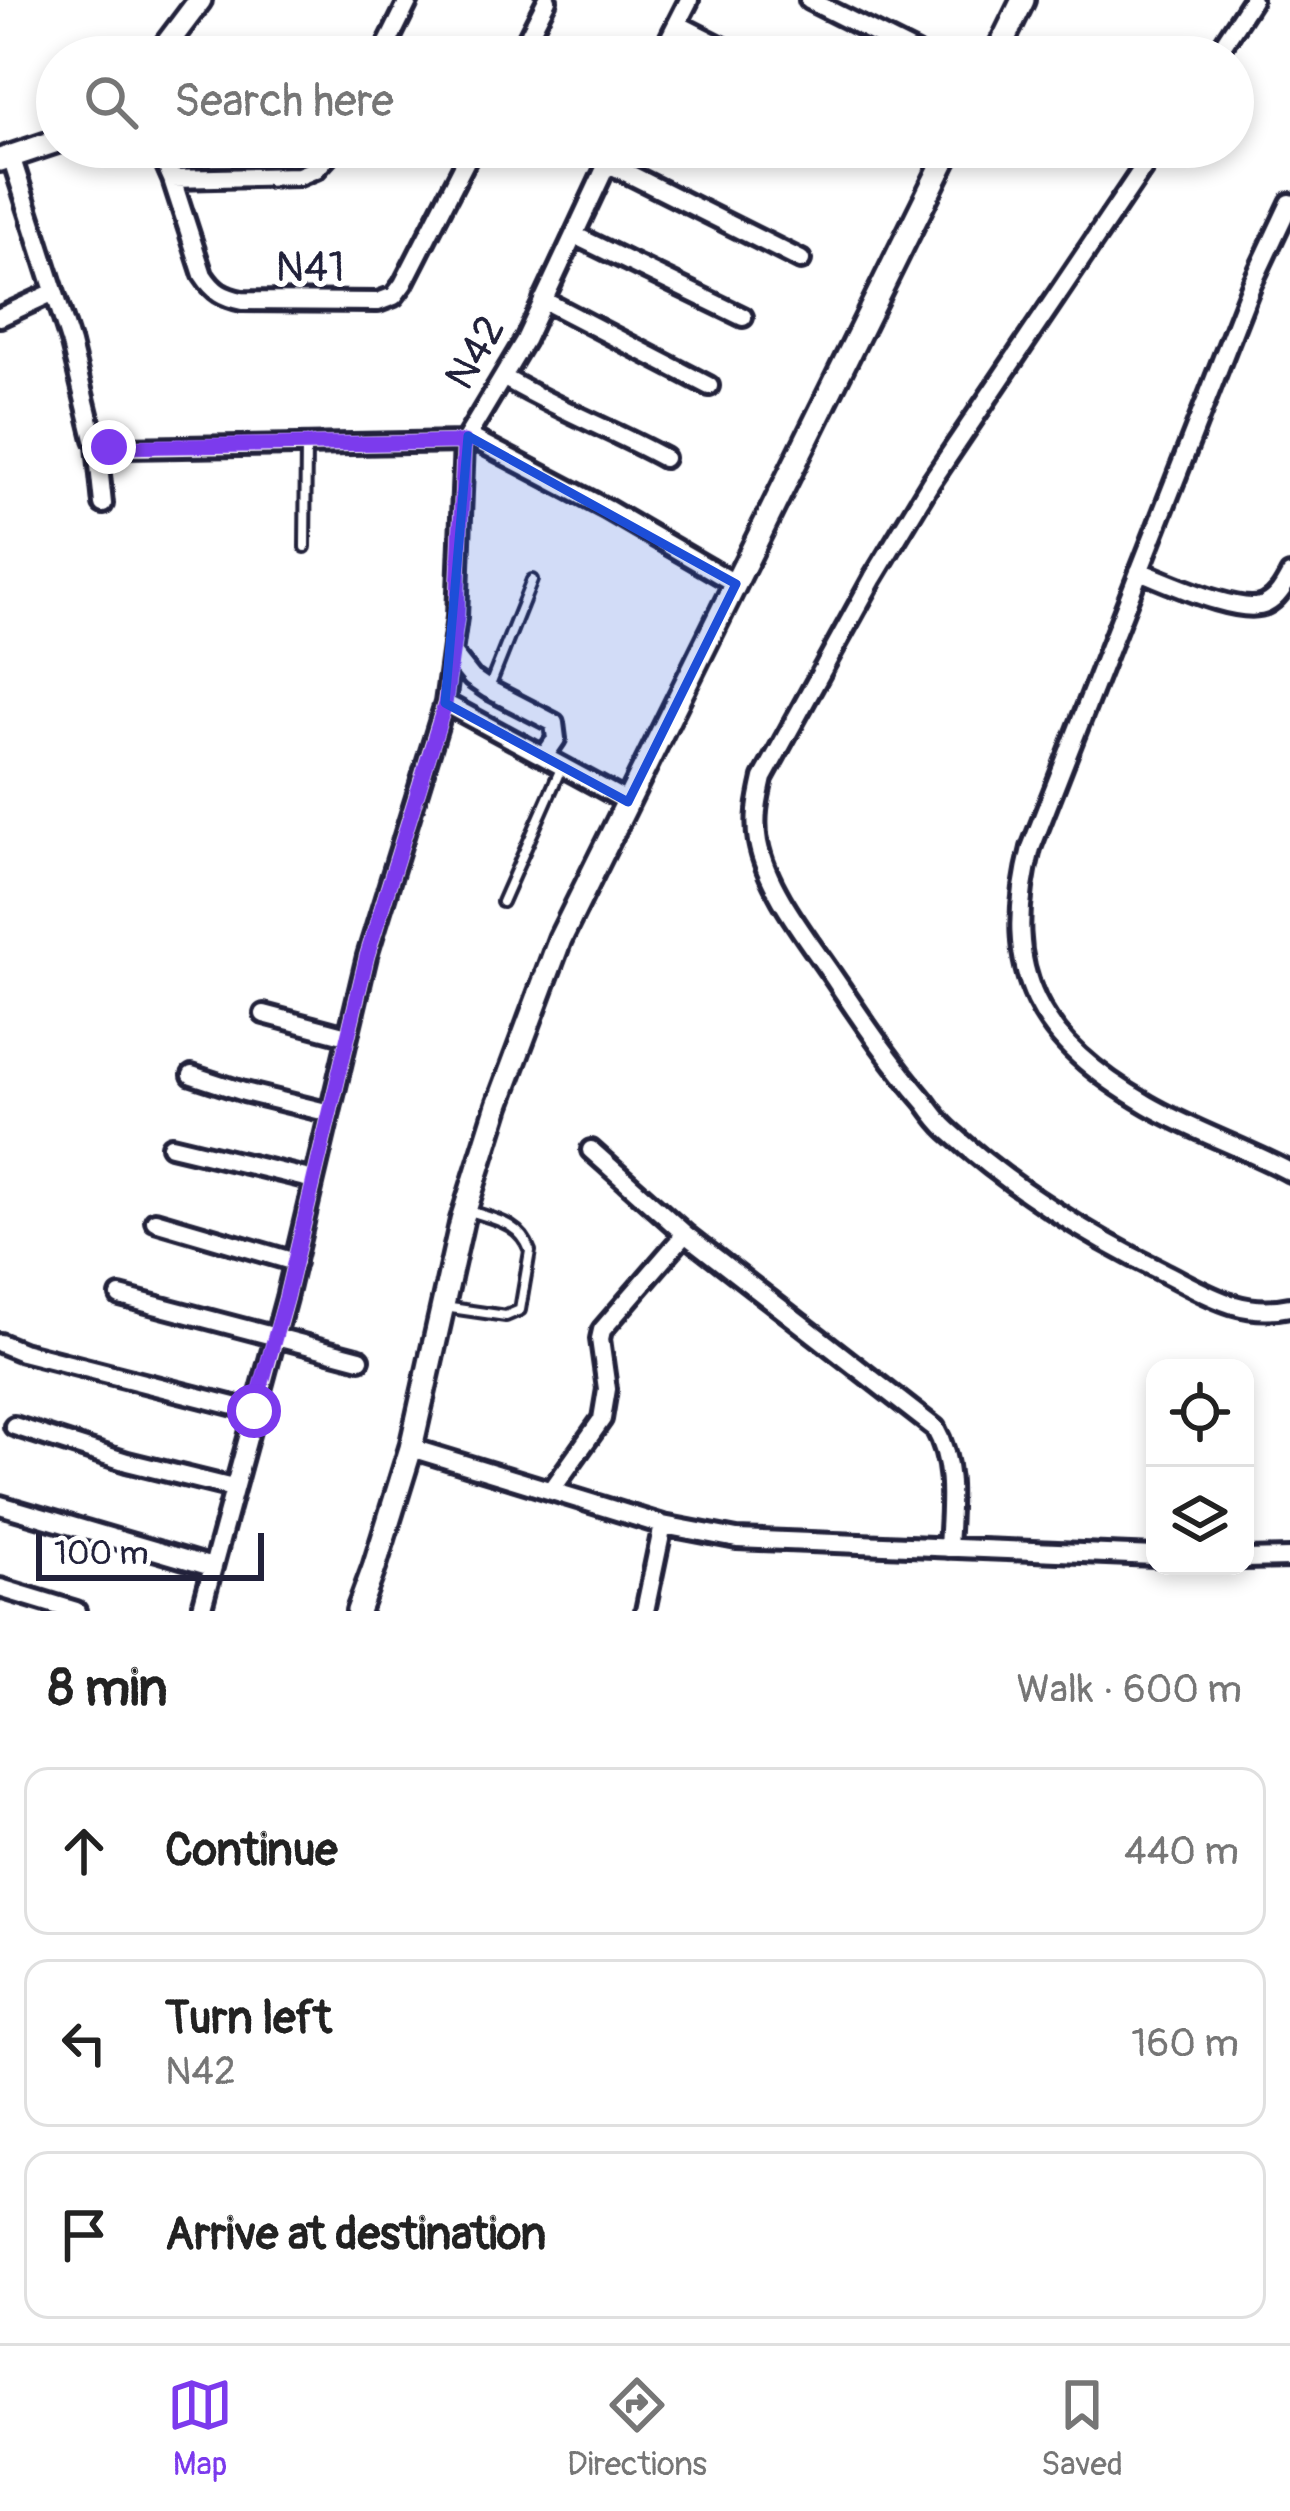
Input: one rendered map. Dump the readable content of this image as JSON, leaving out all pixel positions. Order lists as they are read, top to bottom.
{
  "streets": {
    "street": ["N41", "N42"]
  },
  "scale_bar": "100 m",
  "page": {
    "search": "Search here",
    "scale": "100 m",
    "heading": ["8 min", "Walk · 600 m"],
    "list": [
      ["Continue", "440 m"],
      ["Turn left", "N42", "160 m"],
      "Arrive at destination"
    ],
    "nav": ["Map", "Directions", "Saved"]
  }
}
